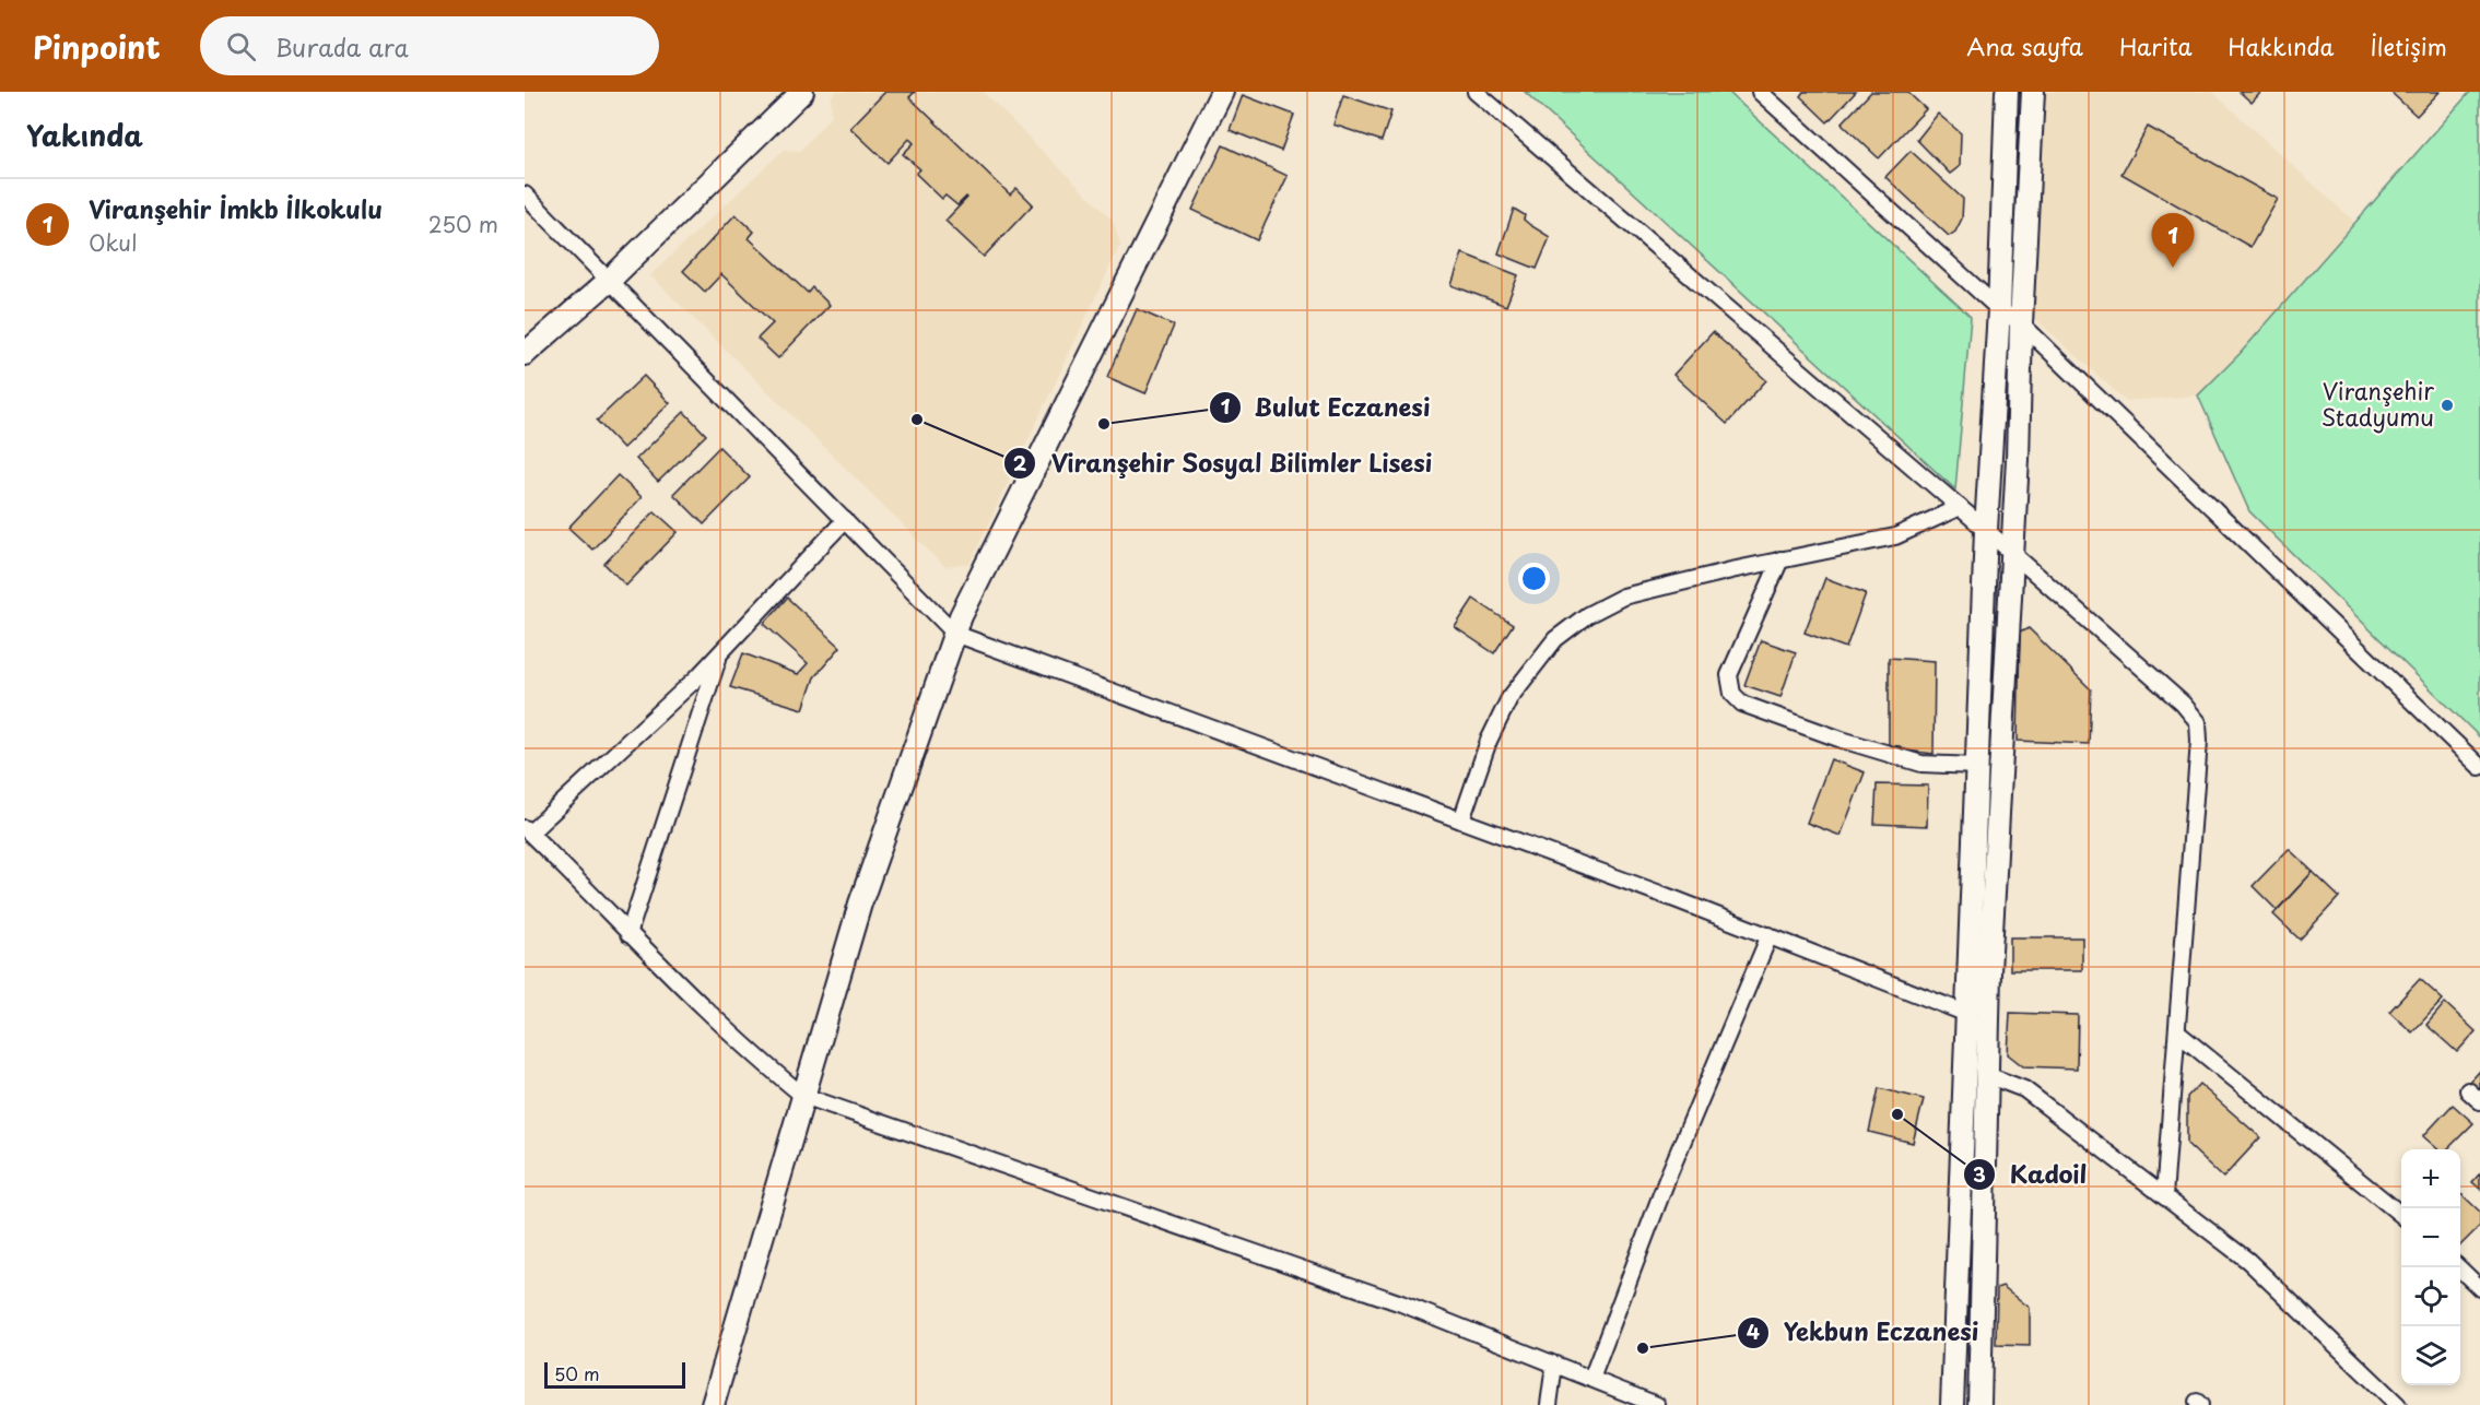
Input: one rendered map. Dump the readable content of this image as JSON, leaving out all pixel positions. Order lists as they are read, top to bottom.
{
  "places": [
    "Viranşehir Stadyumu",
    "Viranşehir Sosyal Bilimler Lisesi",
    "Bulut Eczanesi",
    "Kadoil",
    "Yekbun Eczanesi"
  ],
  "scale_bar": "50 m",
  "page": {
    "header": "Pinpoint",
    "search": "Burada ara",
    "nav": [
      "Ana sayfa",
      "Harita",
      "Hakkında",
      "İletişim"
    ],
    "heading": "Yakında",
    "list": [
      {
        "mark": "1",
        "name": "Viranşehir İmkb İlkokulu",
        "note": "Okul",
        "value": "250 m"
      }
    ],
    "pins": "1",
    "map_buttons": ["+", "−"],
    "scale": "50 m"
  }
}
